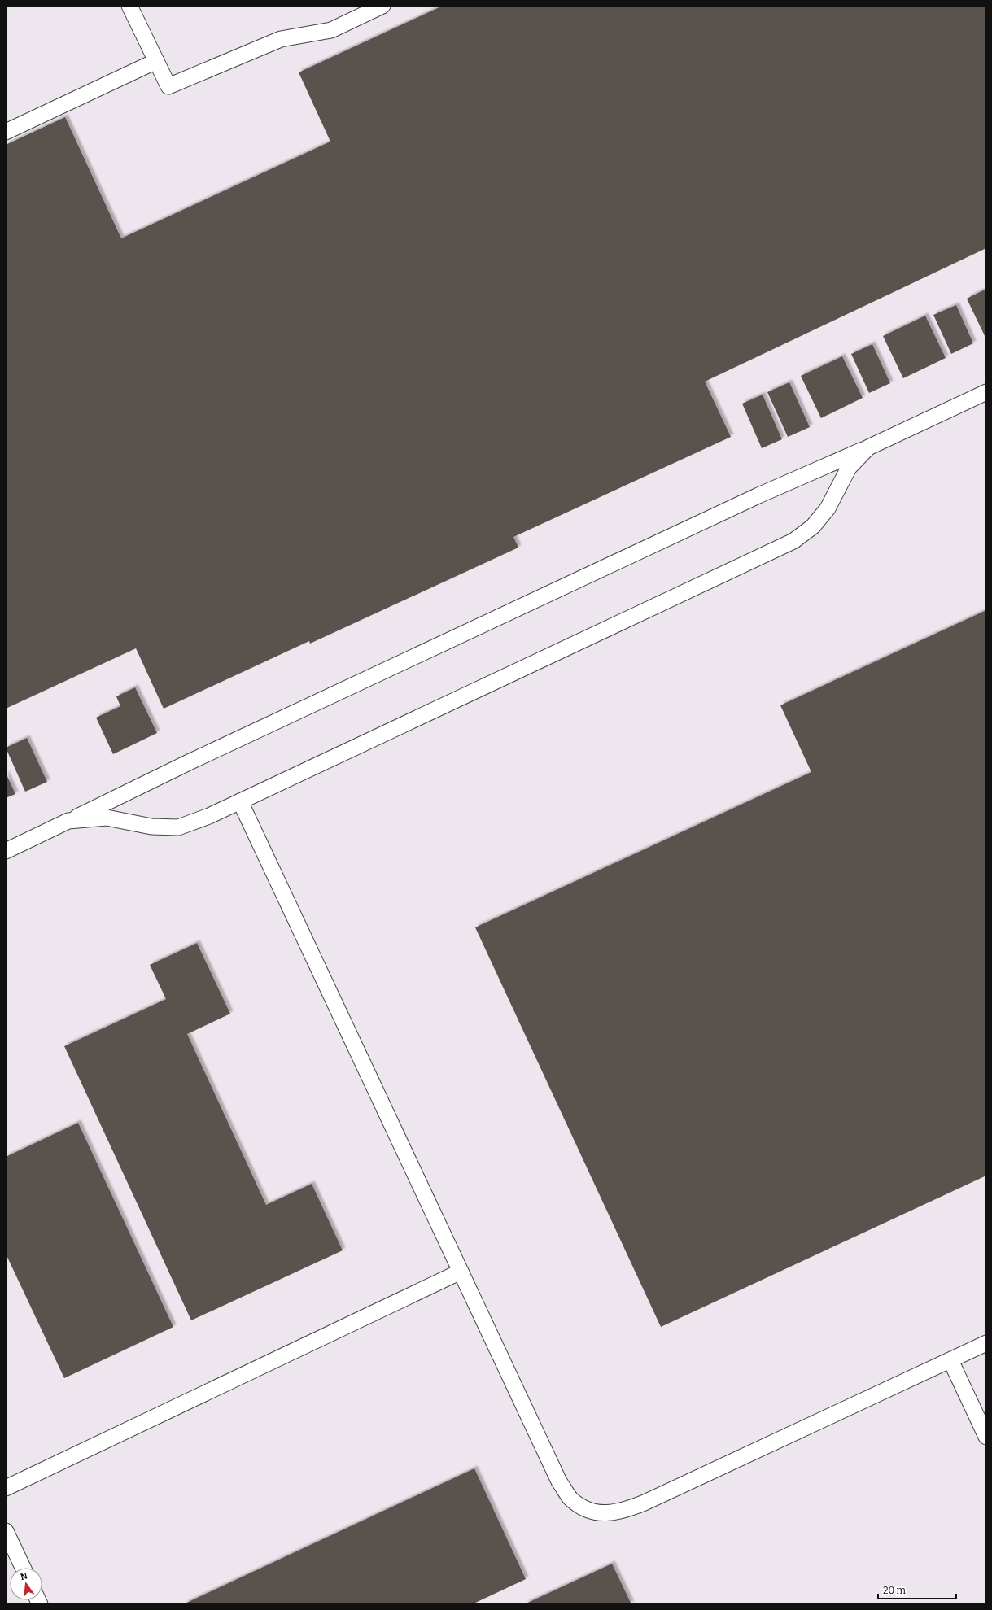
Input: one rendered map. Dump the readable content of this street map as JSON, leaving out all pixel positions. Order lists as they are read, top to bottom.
{
  "scale_bar": "20 m",
  "north": "top"
}
